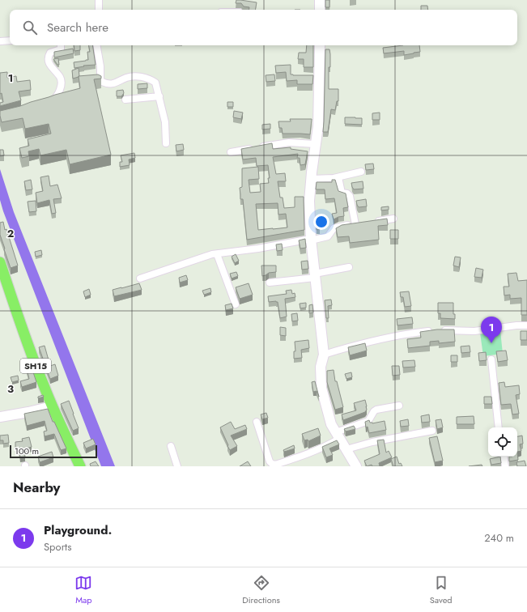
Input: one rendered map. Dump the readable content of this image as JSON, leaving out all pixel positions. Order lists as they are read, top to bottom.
{
  "streets": {
    "main road": ["SH15"]
  },
  "scale_bar": "100 m",
  "page": {
    "search": "Search here",
    "pins": "1",
    "scale": "100 m",
    "heading": "Nearby",
    "list": [
      {
        "mark": "1",
        "name": "Playground.",
        "note": "Sports",
        "value": "240 m"
      }
    ],
    "nav": ["Map", "Directions", "Saved"]
  },
  "grid": {
    "rows": ["1", "2", "3"]
  }
}
